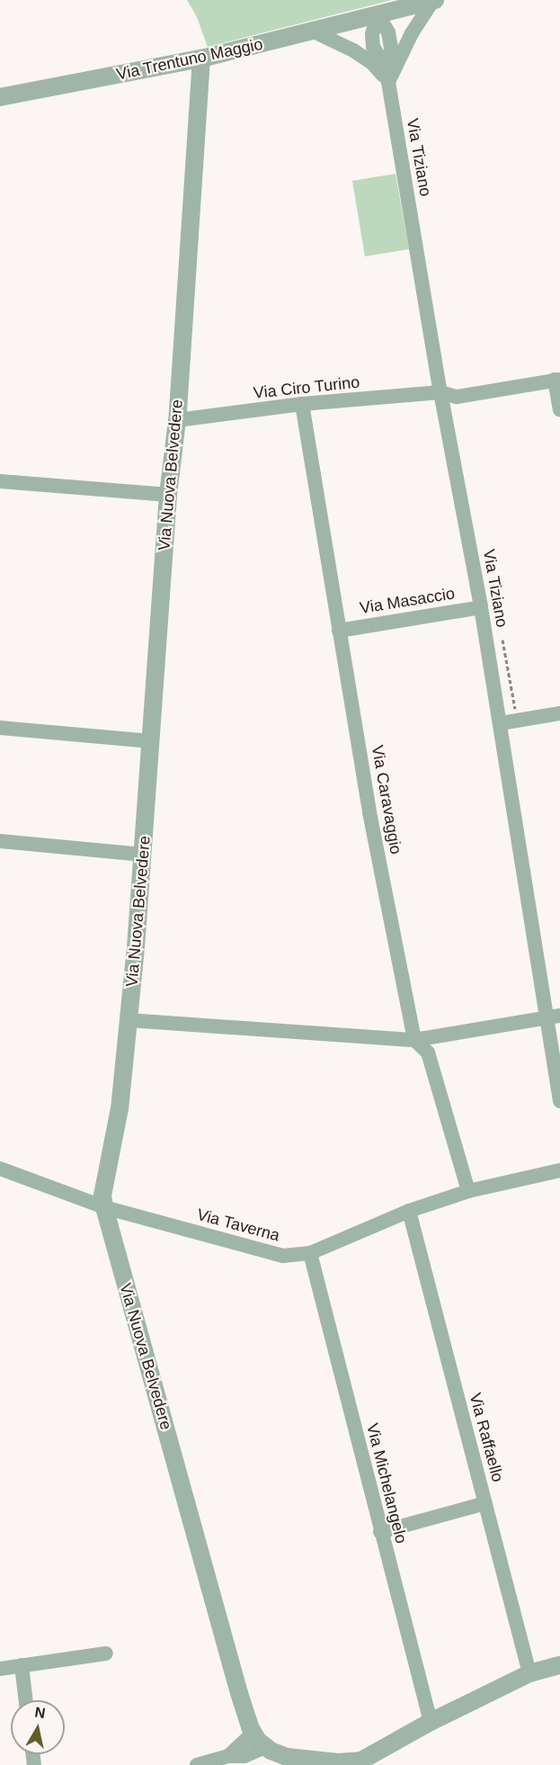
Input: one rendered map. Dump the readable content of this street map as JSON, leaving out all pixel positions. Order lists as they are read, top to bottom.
{
  "streets": {
    "street": [
      "Via Trentuno Maggio",
      "Via Tiziano",
      "Via Ciro Turino",
      "Via Nuova Belvedere",
      "Via Masaccio",
      "Via Caravaggio",
      "Via Taverna",
      "Via Raffaello",
      "Via Michelangelo"
    ]
  },
  "crossings": [
    ["Via Trentuno Maggio", "Via Tiziano"],
    ["Via Trentuno Maggio", "Via Nuova Belvedere"],
    ["Via Tiziano", "Via Ciro Turino"],
    ["Via Tiziano", "Via Masaccio"],
    ["Via Ciro Turino", "Via Nuova Belvedere"],
    ["Via Ciro Turino", "Via Caravaggio"],
    ["Via Nuova Belvedere", "Via Taverna"],
    ["Via Masaccio", "Via Caravaggio"],
    ["Via Caravaggio", "Via Taverna"],
    ["Via Taverna", "Via Raffaello"],
    ["Via Taverna", "Via Michelangelo"]
  ],
  "north": "top"
}
